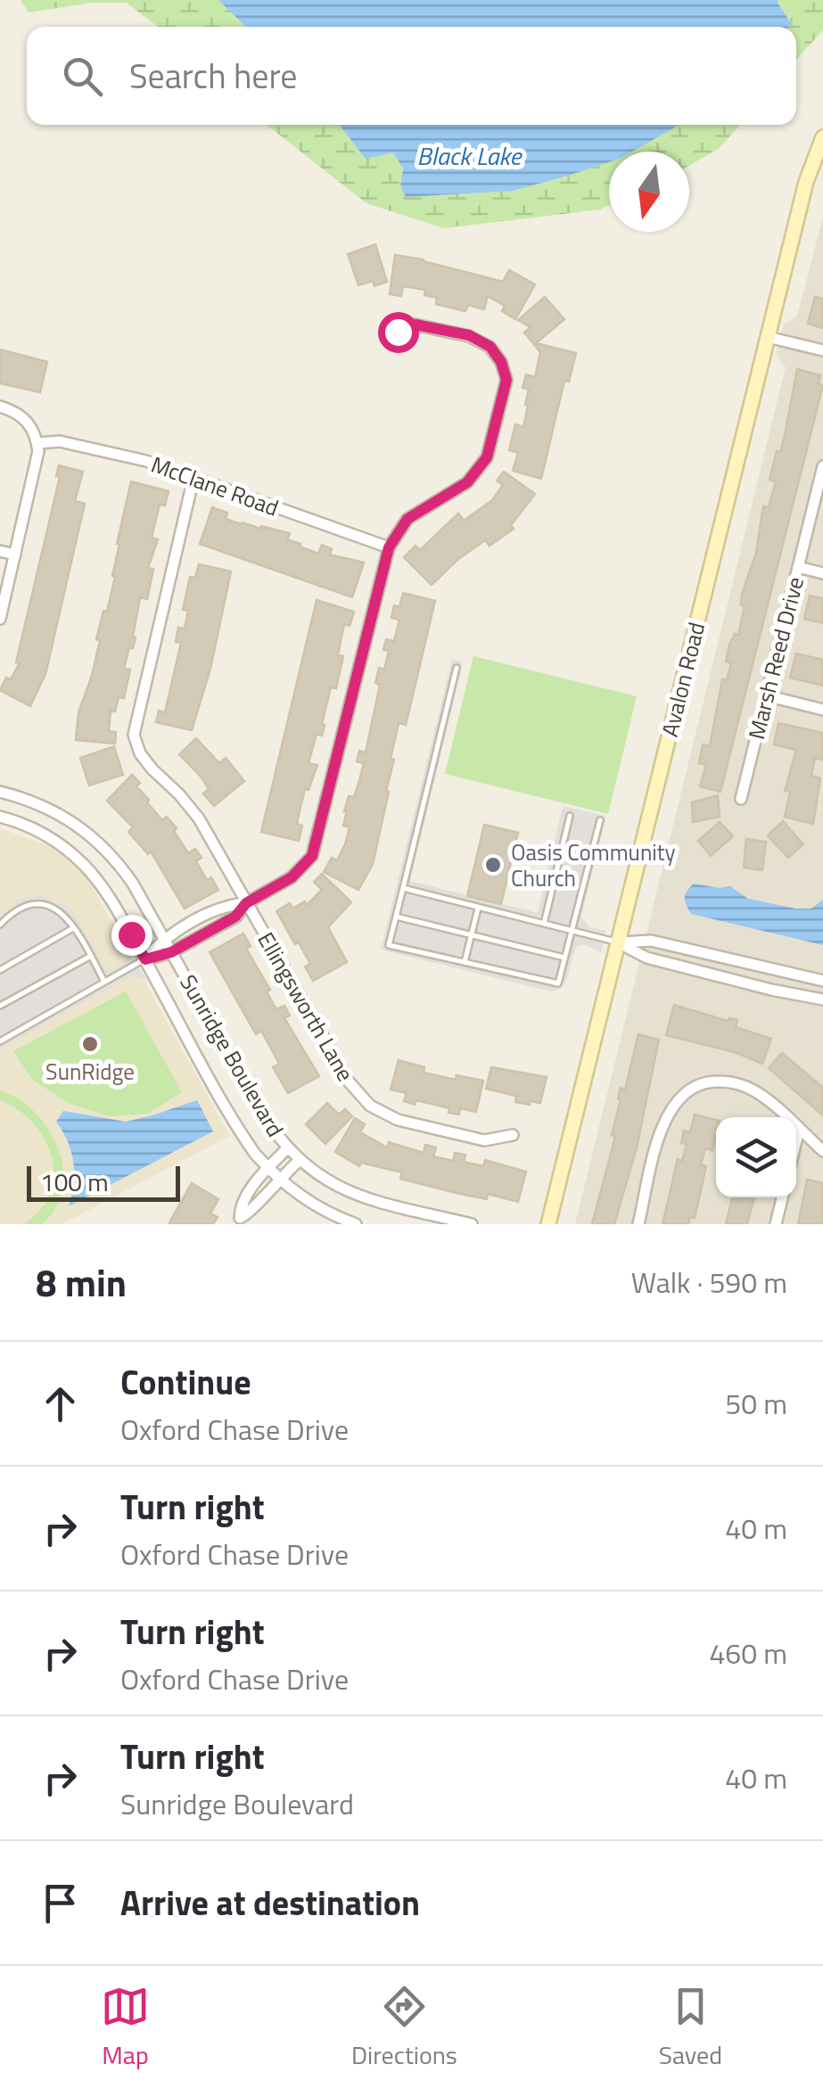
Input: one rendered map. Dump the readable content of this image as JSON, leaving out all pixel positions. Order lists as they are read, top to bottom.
{
  "streets": {
    "main road": ["Avalon Road"],
    "street": [
      "McClane Road",
      "Marsh Reed Drive",
      "Ellingsworth Lane",
      "Sunridge Boulevard"
    ]
  },
  "crossings": [
    ["McClane Road", "Ellingsworth Lane"]
  ],
  "water": ["Black Lake"],
  "places": ["Oasis Community Church", "SunRidge"],
  "scale_bar": "100 m",
  "north": "bottom",
  "page": {
    "search": "Search here",
    "scale": "100 m",
    "heading": ["8 min", "Walk · 590 m"],
    "list": [
      ["Continue", "Oxford Chase Drive", "50 m"],
      ["Turn right", "Oxford Chase Drive", "40 m"],
      ["Turn right", "Oxford Chase Drive", "460 m"],
      ["Turn right", "Sunridge Boulevard", "40 m"],
      "Arrive at destination"
    ],
    "nav": ["Map", "Directions", "Saved"]
  }
}
